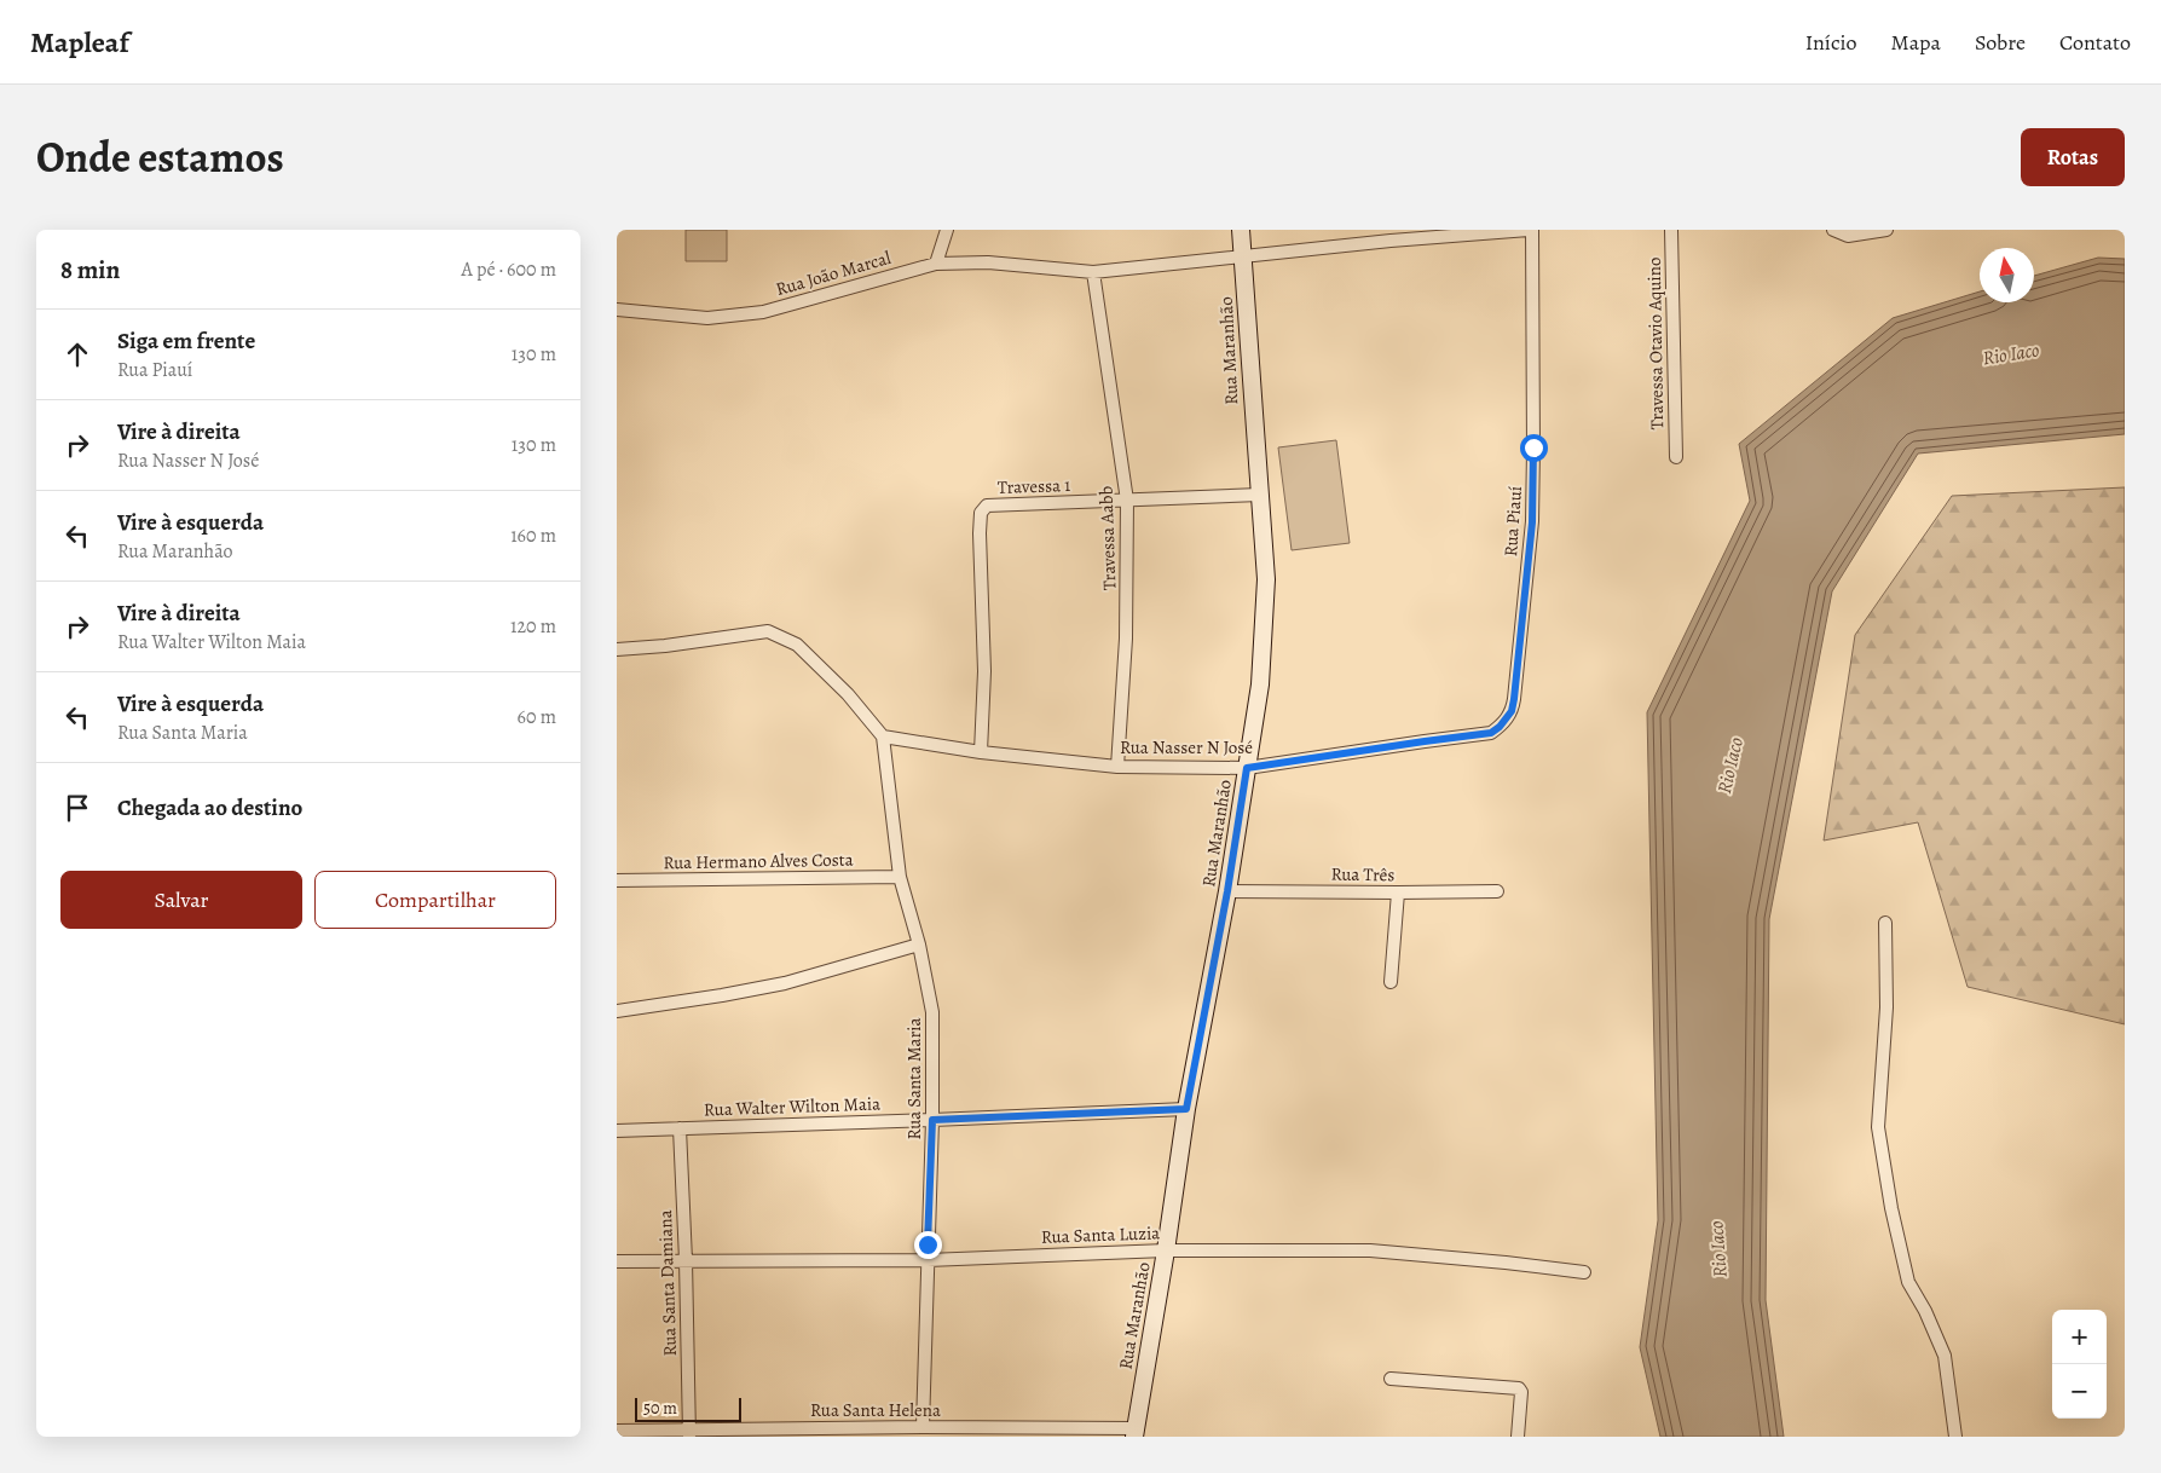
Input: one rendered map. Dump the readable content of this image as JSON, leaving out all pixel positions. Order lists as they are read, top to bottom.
{
  "streets": {
    "street": [
      "Rua João Marcal",
      "Travessa Otavio Aquino",
      "Rua Maranhão",
      "Travessa 1",
      "Rua Piauí",
      "Travessa Aabb",
      "Rua Nasser N José",
      "Rua Hermano Alves Costa",
      "Rua Três",
      "Rua Santa Maria",
      "Rua Walter Wilton Maia",
      "Rua Santa Luzia",
      "Rua Santa Damiana",
      "Rua Santa Helena"
    ]
  },
  "crossings": [
    ["Rua João Marcal", "Rua Maranhão"],
    ["Rua João Marcal", "Rua Piauí"],
    ["Rua João Marcal", "Travessa Aabb"],
    ["Rua Maranhão", "Travessa 1"],
    ["Rua Maranhão", "Rua Nasser N José"],
    ["Rua Maranhão", "Rua Três"],
    ["Rua Maranhão", "Rua Walter Wilton Maia"],
    ["Rua Maranhão", "Rua Santa Luzia"],
    ["Rua Maranhão", "Rua Santa Helena"],
    ["Travessa 1", "Travessa Aabb"],
    ["Travessa 1", "Rua Nasser N José"],
    ["Rua Piauí", "Rua Nasser N José"],
    ["Travessa Aabb", "Rua Nasser N José"],
    ["Rua Nasser N José", "Rua Santa Maria"],
    ["Rua Hermano Alves Costa", "Rua Santa Maria"],
    ["Rua Santa Maria", "Rua Walter Wilton Maia"],
    ["Rua Santa Maria", "Rua Santa Luzia"],
    ["Rua Santa Maria", "Rua Santa Helena"],
    ["Rua Walter Wilton Maia", "Rua Santa Damiana"],
    ["Rua Santa Luzia", "Rua Santa Damiana"],
    ["Rua Santa Damiana", "Rua Santa Helena"]
  ],
  "water": ["Rio Iaco"],
  "scale_bar": "50 m",
  "north": "top",
  "page": {
    "header": "Mapleaf",
    "nav": [
      "Início",
      "Mapa",
      "Sobre",
      "Contato"
    ],
    "title": "Onde estamos",
    "buttons": [
      "Rotas",
      ["Salvar", "Compartilhar"]
    ],
    "heading": ["8 min", "A pé · 600 m"],
    "list": [
      ["Siga em frente", "Rua Piauí", "130 m"],
      ["Vire à direita", "Rua Nasser N José", "130 m"],
      ["Vire à esquerda", "Rua Maranhão", "160 m"],
      ["Vire à direita", "Rua Walter Wilton Maia", "120 m"],
      ["Vire à esquerda", "Rua Santa Maria", "60 m"],
      "Chegada ao destino"
    ],
    "map_buttons": ["+", "−"],
    "scale": "50 m"
  }
}
